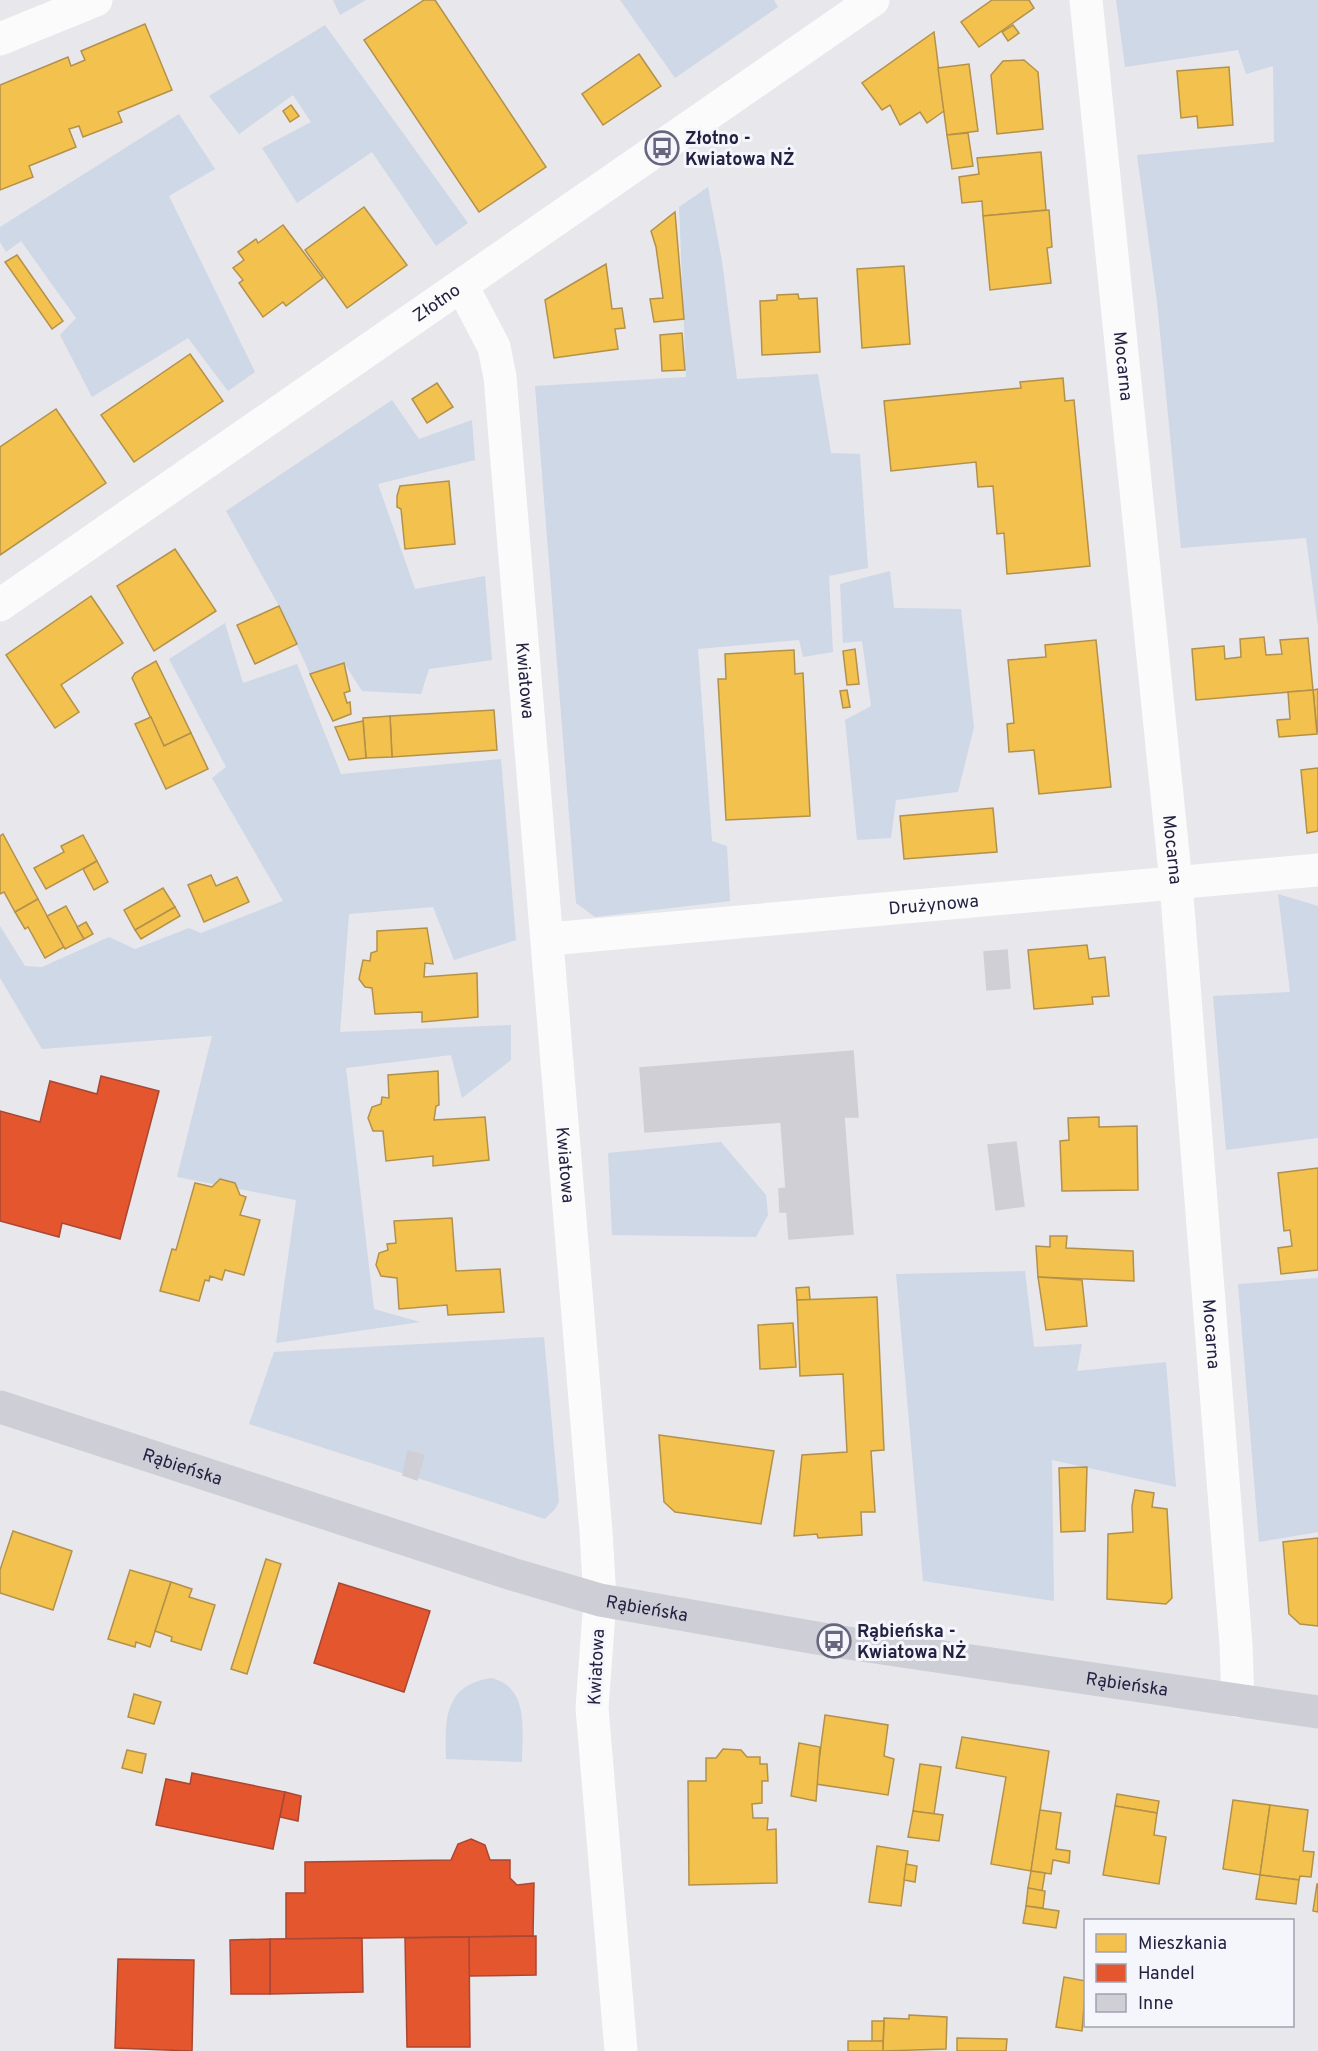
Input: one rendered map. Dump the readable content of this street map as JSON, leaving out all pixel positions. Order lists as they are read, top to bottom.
{
  "streets": {
    "main road": ["Rąbieńska"],
    "street": [
      "Złotno",
      "Mocarna",
      "Kwiatowa",
      "Drużynowa"
    ]
  },
  "crossings": [
    ["Złotno", "Kwiatowa"],
    ["Mocarna", "Drużynowa"],
    ["Mocarna", "Rąbieńska"],
    ["Kwiatowa", "Drużynowa"],
    ["Kwiatowa", "Rąbieńska"]
  ],
  "places": {
    "bus stop": ["Złotno - Kwiatowa NŻ", "Rąbieńska - Kwiatowa NŻ"]
  },
  "legend": ["Mieszkania", "Handel", "Inne"]
}
